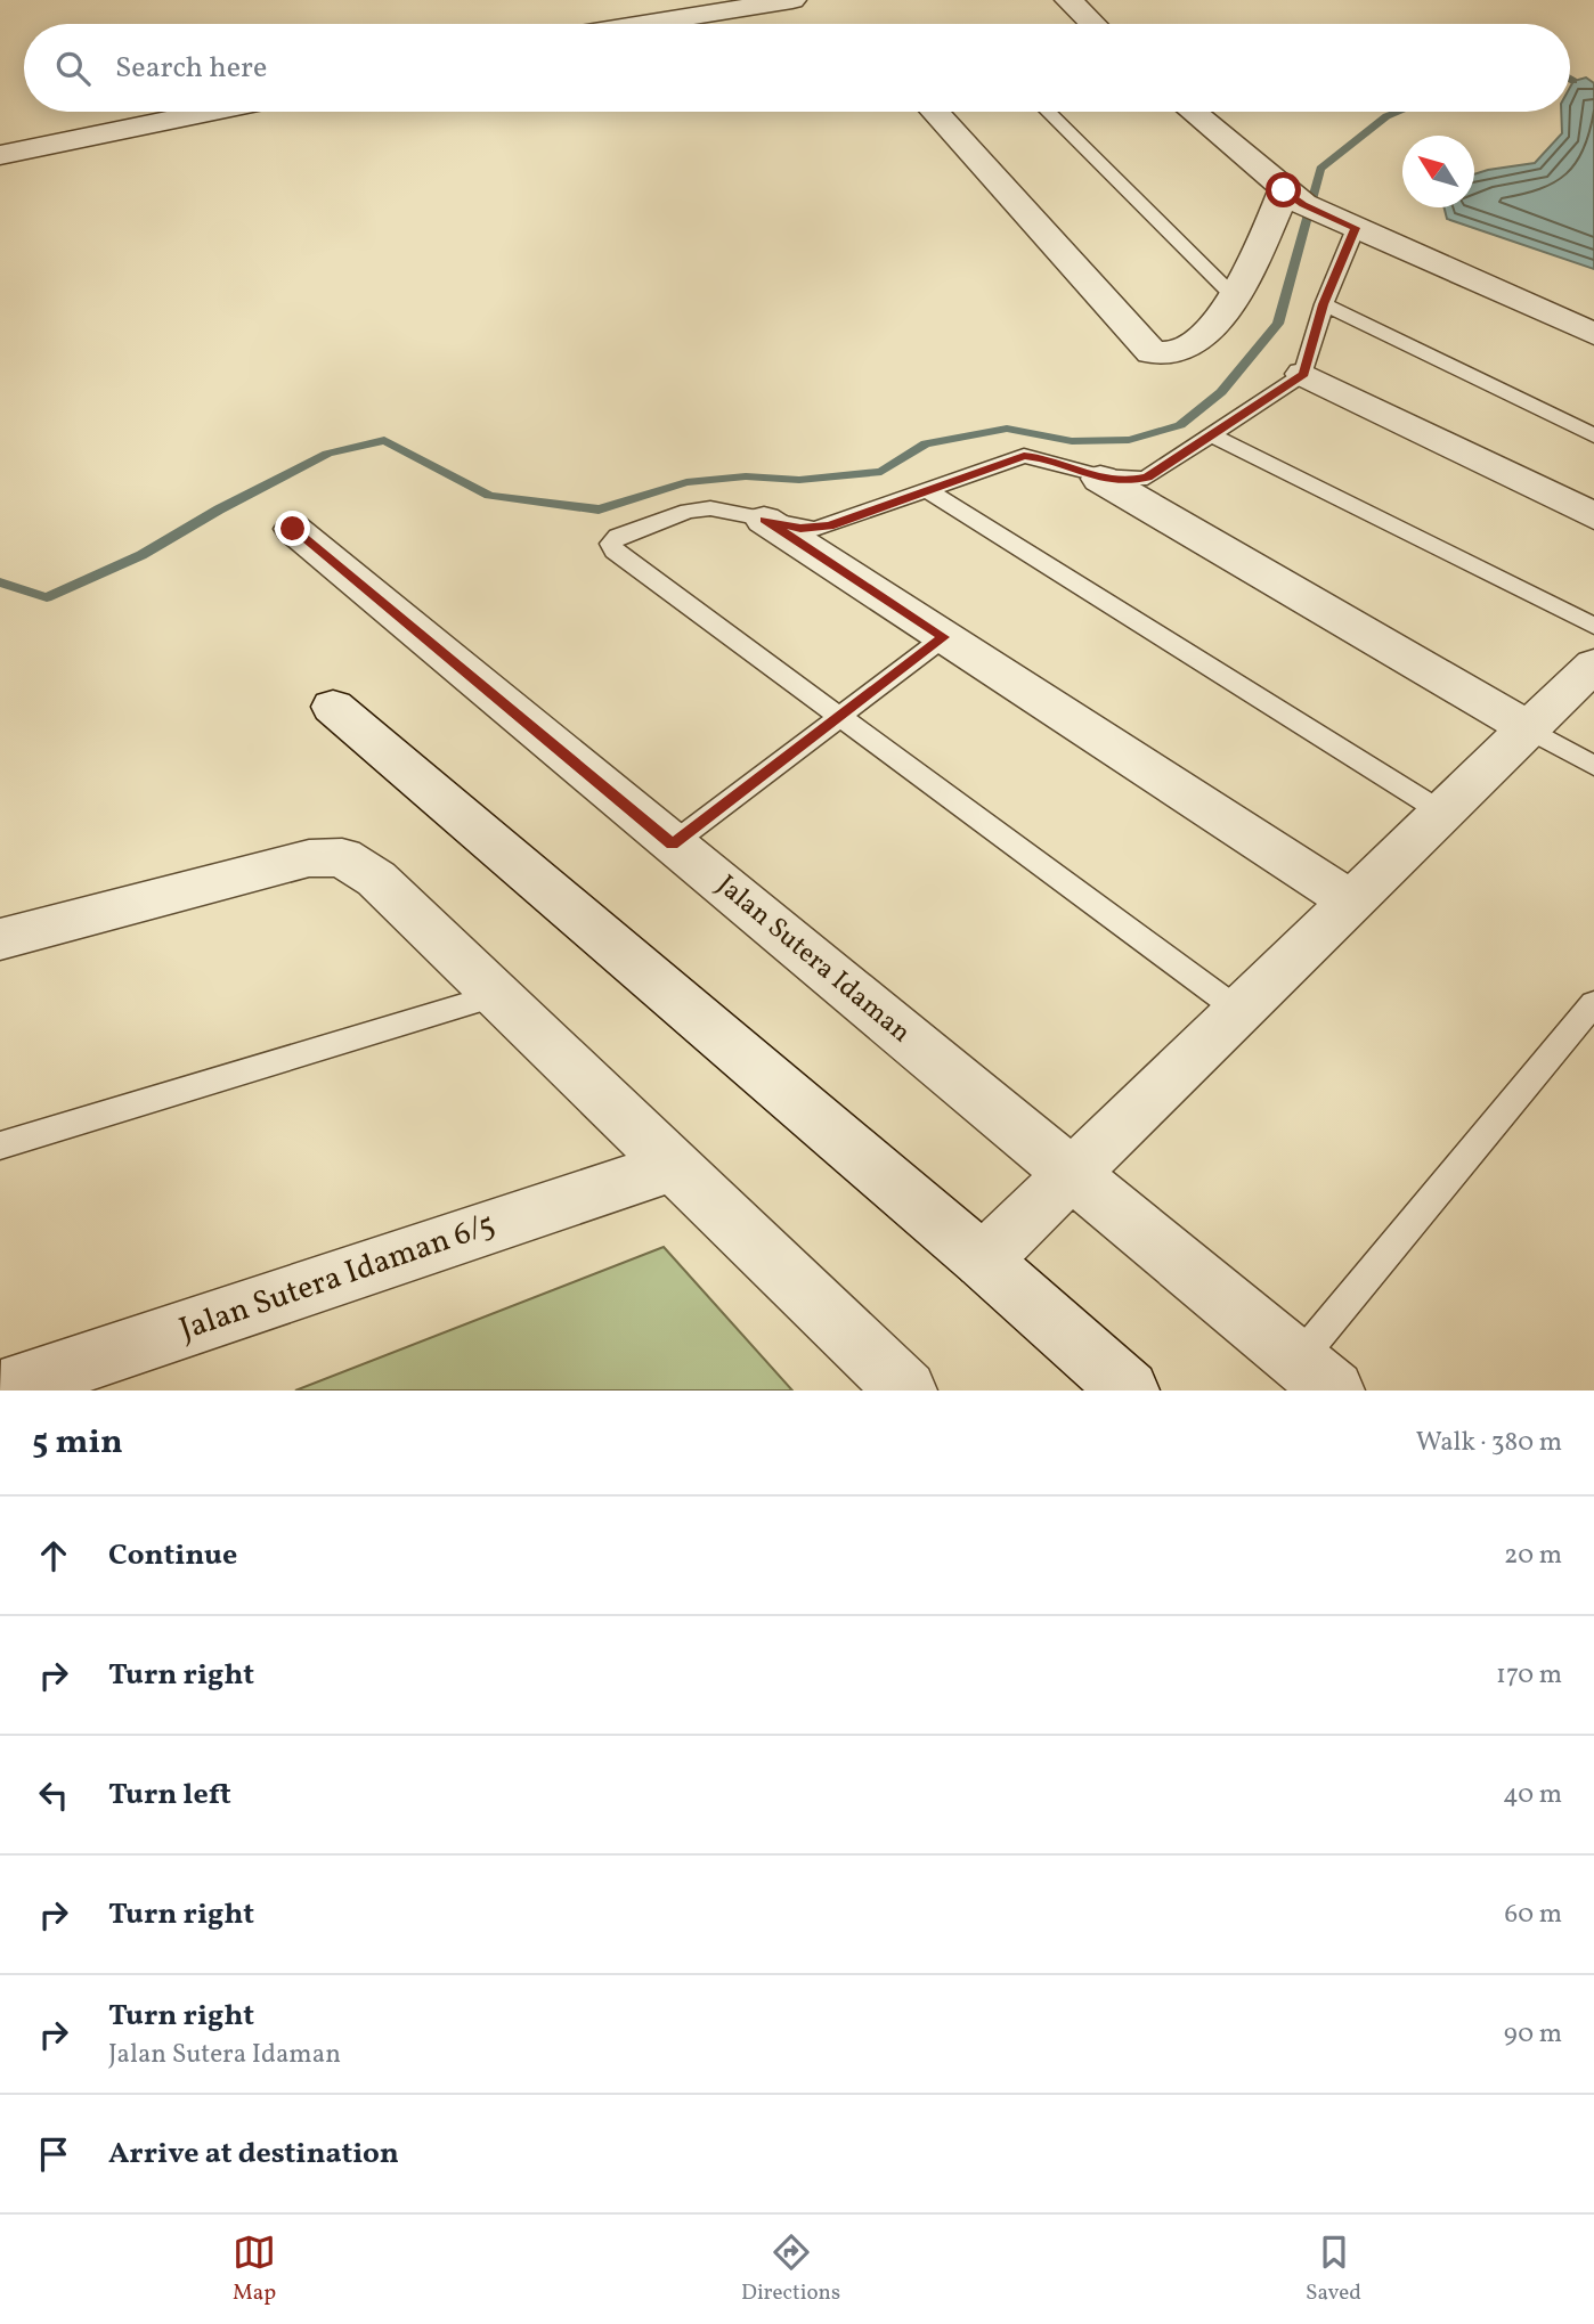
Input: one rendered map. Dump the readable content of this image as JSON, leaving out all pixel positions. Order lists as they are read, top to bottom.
{
  "streets": {
    "street": ["Jalan Sutera Idaman", "Jalan Sutera Idaman 6/5"]
  },
  "north": "top left",
  "page": {
    "search": "Search here",
    "heading": ["5 min", "Walk · 380 m"],
    "list": [
      ["Continue", "20 m"],
      ["Turn right", "170 m"],
      ["Turn left", "40 m"],
      ["Turn right", "60 m"],
      ["Turn right", "Jalan Sutera Idaman", "90 m"],
      "Arrive at destination"
    ],
    "nav": ["Map", "Directions", "Saved"]
  }
}
